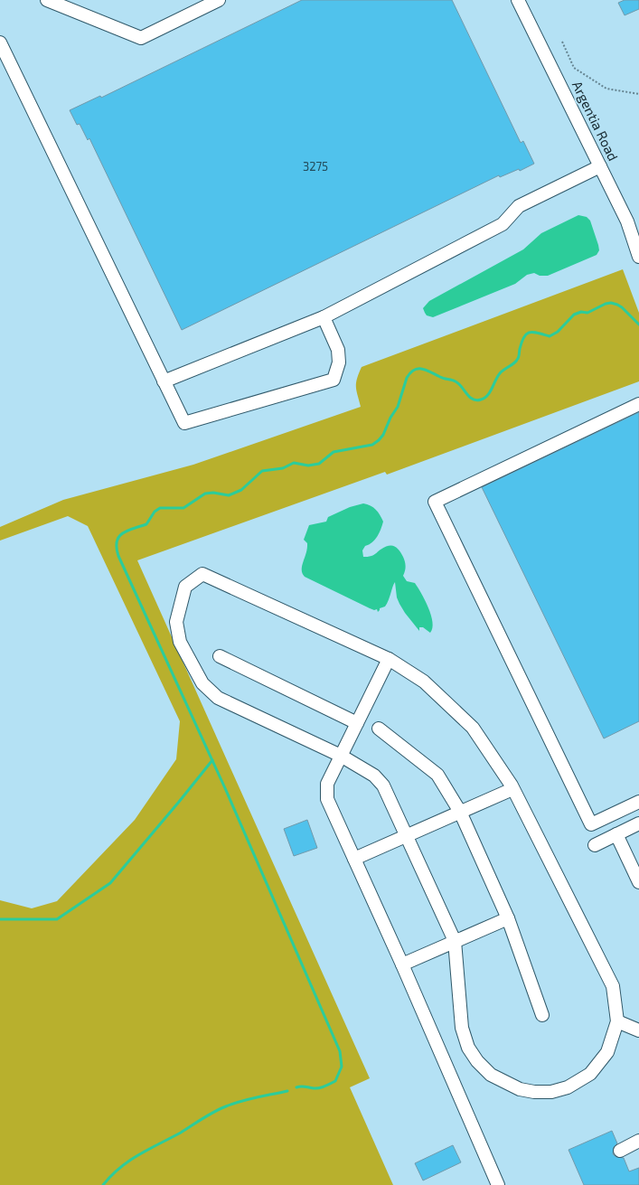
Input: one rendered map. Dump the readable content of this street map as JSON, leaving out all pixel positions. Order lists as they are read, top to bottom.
{
  "streets": {
    "street": ["Argentia Road"]
  },
  "house_numbers": ["3275"]
}
